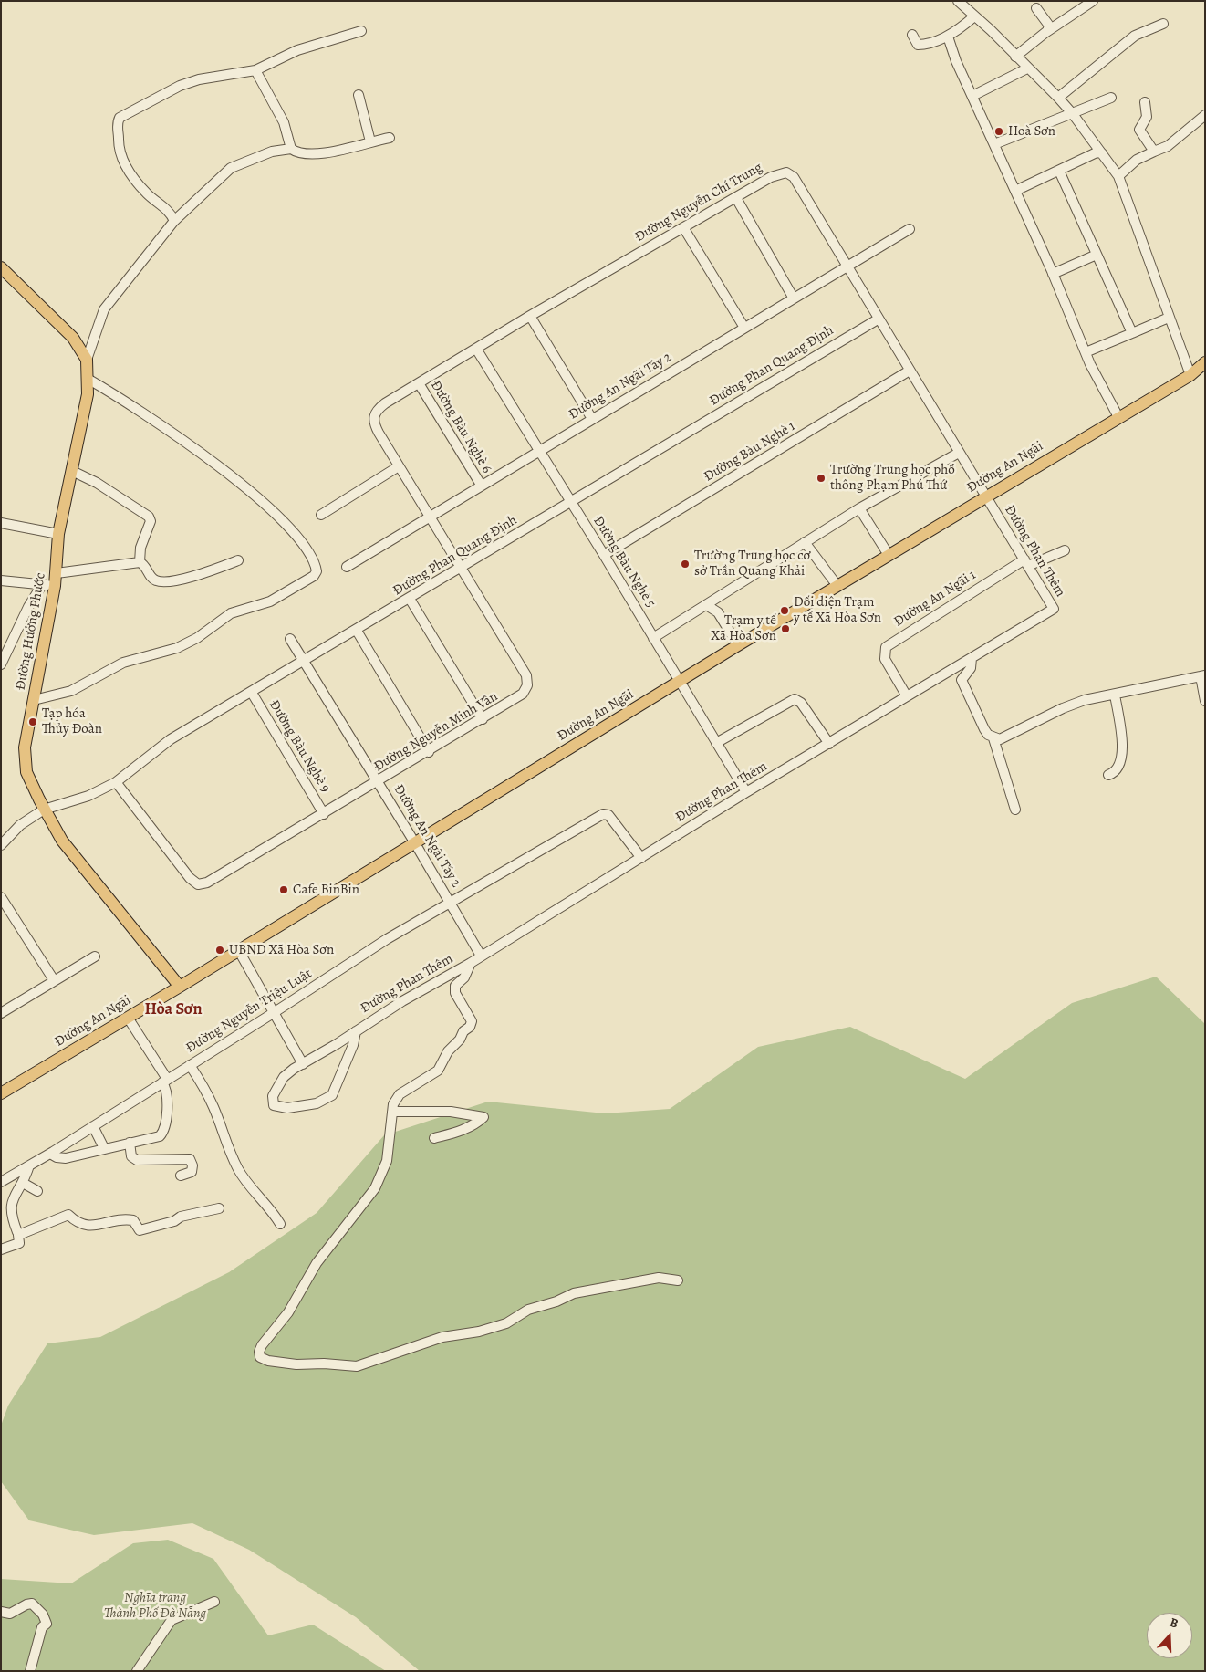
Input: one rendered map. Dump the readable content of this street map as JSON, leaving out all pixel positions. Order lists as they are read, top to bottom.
{
  "streets": {
    "main road": ["Đường An Ngãi", "Đường Hưởng Phước"],
    "street": [
      "Đường Nguyễn Chí Trung",
      "Đường Phan Quang Định",
      "Đường An Ngãi Tây 2",
      "Đường Bàu Nghè 6",
      "Đường Bàu Nghè 1",
      "Đường Phan Thêm",
      "Đường Bàu Nghè 5",
      "Đường An Ngãi 1",
      "Đường Nguyễn Minh Vân",
      "Đường Bàu Nghè 9",
      "Đường Nguyễn Triệu Luật"
    ]
  },
  "crossings": [
    ["Đường Nguyễn Chí Trung", "Đường Phan Quang Định"],
    ["Đường Nguyễn Chí Trung", "Đường An Ngãi Tây 2"],
    ["Đường Nguyễn Chí Trung", "Đường Bàu Nghè 6"],
    ["Đường Nguyễn Chí Trung", "Đường Bàu Nghè 1"],
    ["Đường Nguyễn Chí Trung", "Đường An Ngãi"],
    ["Đường Nguyễn Chí Trung", "Đường Phan Thêm"],
    ["Đường Nguyễn Chí Trung", "Đường Bàu Nghè 5"],
    ["Đường Nguyễn Chí Trung", "Đường Nguyễn Minh Vân"],
    ["Đường Phan Quang Định", "Đường An Ngãi Tây 2"],
    ["Đường Phan Quang Định", "Đường Bàu Nghè 5"],
    ["Đường Phan Quang Định", "Đường Hưởng Phước"],
    ["Đường Phan Quang Định", "Đường Nguyễn Minh Vân"],
    ["Đường Phan Quang Định", "Đường Bàu Nghè 9"],
    ["Đường An Ngãi Tây 2", "Đường Bàu Nghè 6"],
    ["Đường An Ngãi Tây 2", "Đường An Ngãi"],
    ["Đường An Ngãi Tây 2", "Đường Phan Thêm"],
    ["Đường An Ngãi Tây 2", "Đường Bàu Nghè 5"],
    ["Đường An Ngãi Tây 2", "Đường Nguyễn Minh Vân"],
    ["Đường An Ngãi Tây 2", "Đường Nguyễn Triệu Luật"],
    ["Đường Bàu Nghè 1", "Đường Bàu Nghè 5"],
    ["Đường An Ngãi", "Đường Phan Thêm"],
    ["Đường An Ngãi", "Đường Bàu Nghè 5"],
    ["Đường An Ngãi", "Đường Hưởng Phước"],
    ["Đường Phan Thêm", "Đường Bàu Nghè 5"],
    ["Đường Phan Thêm", "Đường An Ngãi 1"],
    ["Đường Phan Thêm", "Đường Nguyễn Triệu Luật"],
    ["Đường Nguyễn Minh Vân", "Đường Bàu Nghè 9"]
  ],
  "districts": ["Hòa Sơn"],
  "parks": ["Nghĩa trang Thành Phố Đà Nẵng"],
  "places": [
    "Hoà Sơn",
    "Trường Trung học phổ thông Phạm Phú Thứ",
    "Trường Trung học cơ sở Trần Quang Khải",
    "Đối diện Trạm y tế Xã Hòa Sơn",
    "Trạm y tế Xã Hòa Sơn",
    "Tạp hóa Thủy Đoàn",
    "Cafe BinBin",
    "UBND Xã Hòa Sơn"
  ],
  "north": "top"
}
